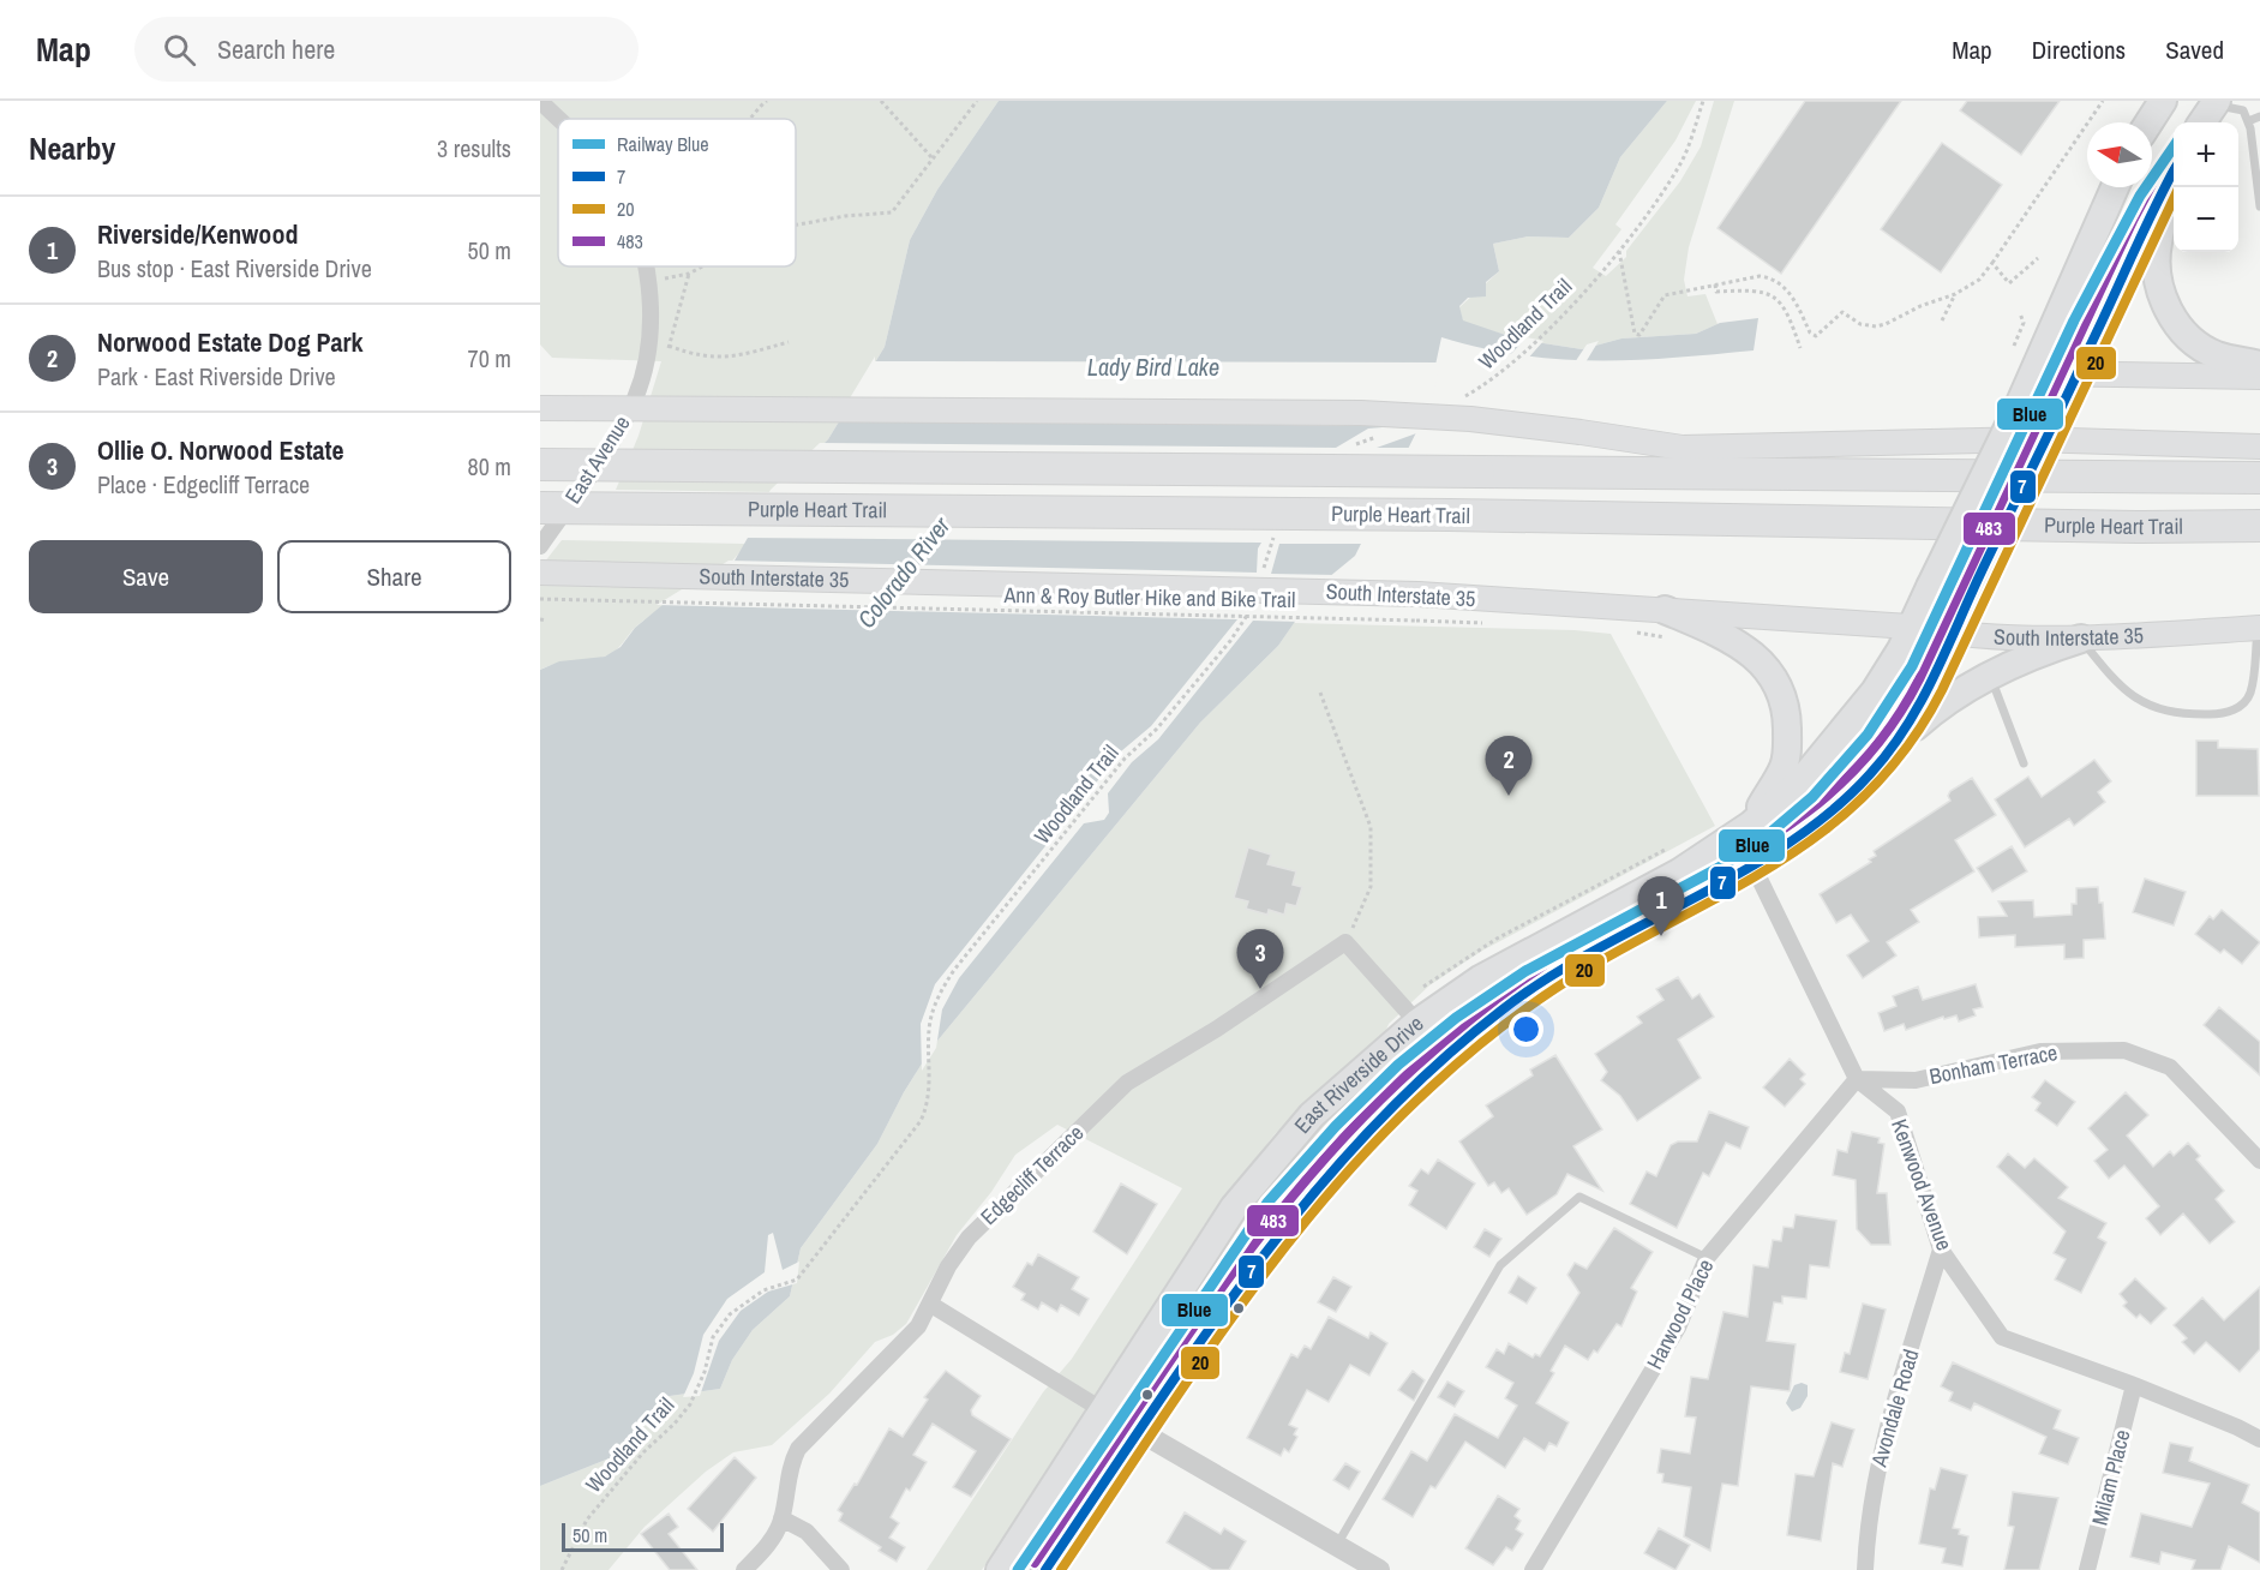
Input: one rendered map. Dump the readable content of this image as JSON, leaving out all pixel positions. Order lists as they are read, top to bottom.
{
  "streets": {
    "highway": ["Purple Heart Trail"],
    "main road": ["South Interstate 35", "East Riverside Drive"],
    "street": [
      "East Avenue",
      "Bonham Terrace",
      "Edgecliff Terrace",
      "Kenwood Avenue",
      "Harwood Place",
      "Avondale Road",
      "Milam Place"
    ],
    "path": ["Woodland Trail", "Ann & Roy Butler Hike and Bike Trail"]
  },
  "crossings": [
    ["South Interstate 35", "East Riverside Drive"],
    ["Bonham Terrace", "Kenwood Avenue"],
    ["Bonham Terrace", "Harwood Place"],
    ["East Riverside Drive", "Kenwood Avenue"],
    ["Kenwood Avenue", "Harwood Place"],
    ["Kenwood Avenue", "Avondale Road"],
    ["Kenwood Avenue", "Milam Place"]
  ],
  "water": ["Lady Bird Lake", "Colorado River"],
  "lines": [
    "rail line Blue",
    "transit line 483",
    "transit line 7",
    "transit line 20"
  ],
  "legend": [
    "Railway Blue",
    "7",
    "20",
    "483"
  ],
  "scale_bar": "50 m",
  "north": "left",
  "page": {
    "header": "Map",
    "search": "Search here",
    "nav": ["Map", "Directions", "Saved"],
    "heading": ["Nearby", "3 results"],
    "map_buttons": ["+", "−"],
    "list": [
      {
        "mark": "1",
        "name": "Riverside/Kenwood",
        "note": "Bus stop · East Riverside Drive",
        "value": "50 m"
      },
      {
        "mark": "2",
        "name": "Norwood Estate Dog Park",
        "note": "Park · East Riverside Drive",
        "value": "70 m"
      },
      {
        "mark": "3",
        "name": "Ollie O. Norwood Estate",
        "note": "Place · Edgecliff Terrace",
        "value": "80 m"
      }
    ],
    "buttons": ["Save", "Share"],
    "pins": ["2", "1", "3"],
    "scale": "50 m"
  }
}
